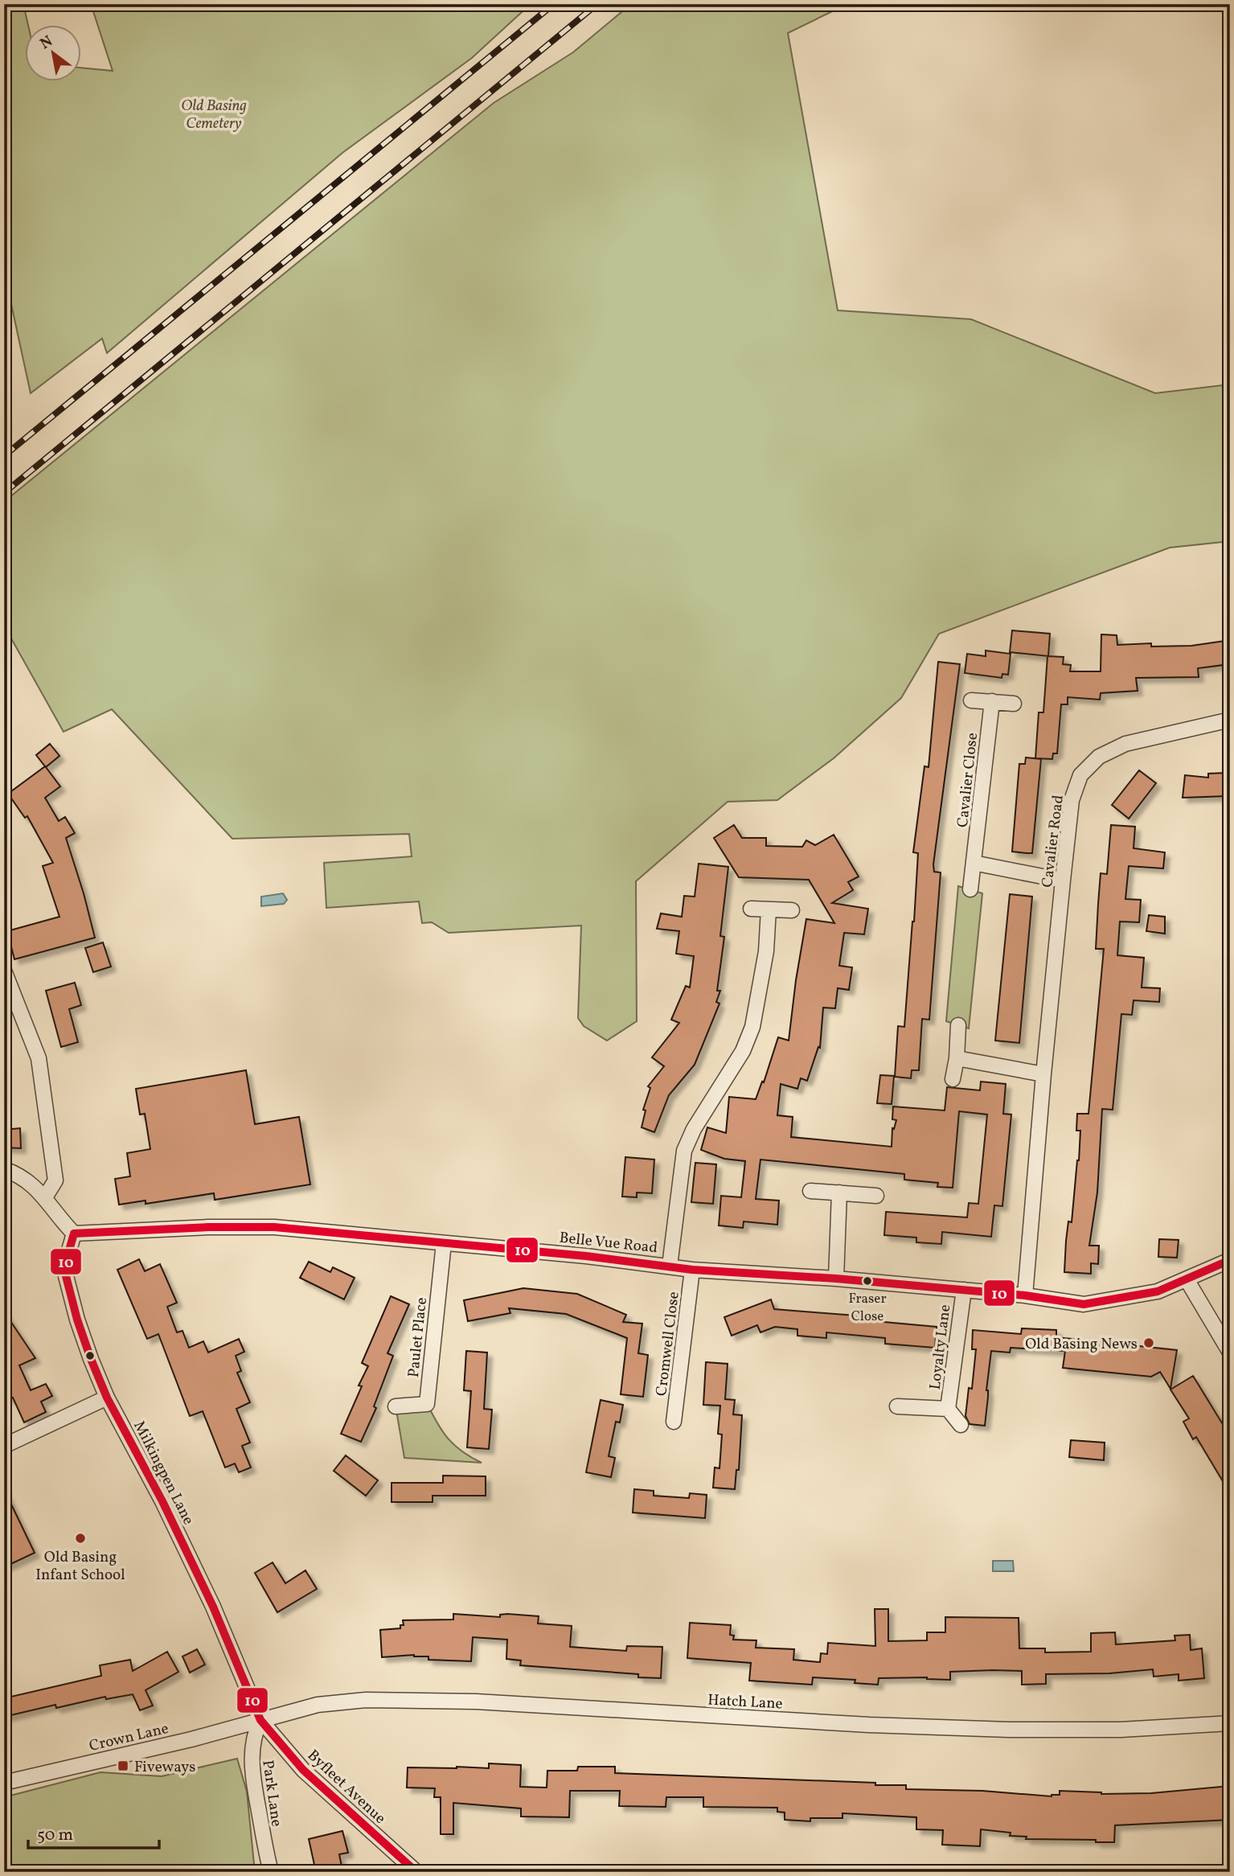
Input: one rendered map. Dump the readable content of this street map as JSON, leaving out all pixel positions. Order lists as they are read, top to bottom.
{
  "streets": {
    "street": [
      "Cavalier Close",
      "Cavalier Road",
      "Belle Vue Road",
      "Paulet Place",
      "Cromwell Close",
      "Loyalty Lane",
      "Milkingpen Lane",
      "Hatch Lane",
      "Crown Lane",
      "Byfleet Avenue",
      "Park Lane"
    ]
  },
  "crossings": [
    ["Cavalier Road", "Belle Vue Road"],
    ["Belle Vue Road", "Paulet Place"],
    ["Belle Vue Road", "Cromwell Close"],
    ["Belle Vue Road", "Loyalty Lane"],
    ["Belle Vue Road", "Milkingpen Lane"],
    ["Milkingpen Lane", "Hatch Lane"],
    ["Milkingpen Lane", "Crown Lane"],
    ["Milkingpen Lane", "Byfleet Avenue"],
    ["Milkingpen Lane", "Park Lane"],
    ["Hatch Lane", "Crown Lane"],
    ["Hatch Lane", "Byfleet Avenue"],
    ["Hatch Lane", "Park Lane"],
    ["Crown Lane", "Byfleet Avenue"],
    ["Crown Lane", "Park Lane"],
    ["Byfleet Avenue", "Park Lane"]
  ],
  "parks": ["Old Basing Cemetery"],
  "places": {
    "other": ["Fraser Close", "Old Basing News", "Old Basing Infant School"],
    "transit": ["Fiveways"]
  },
  "lines": ["transit line 10"],
  "scale_bar": "50 m",
  "north": "top left"
}
